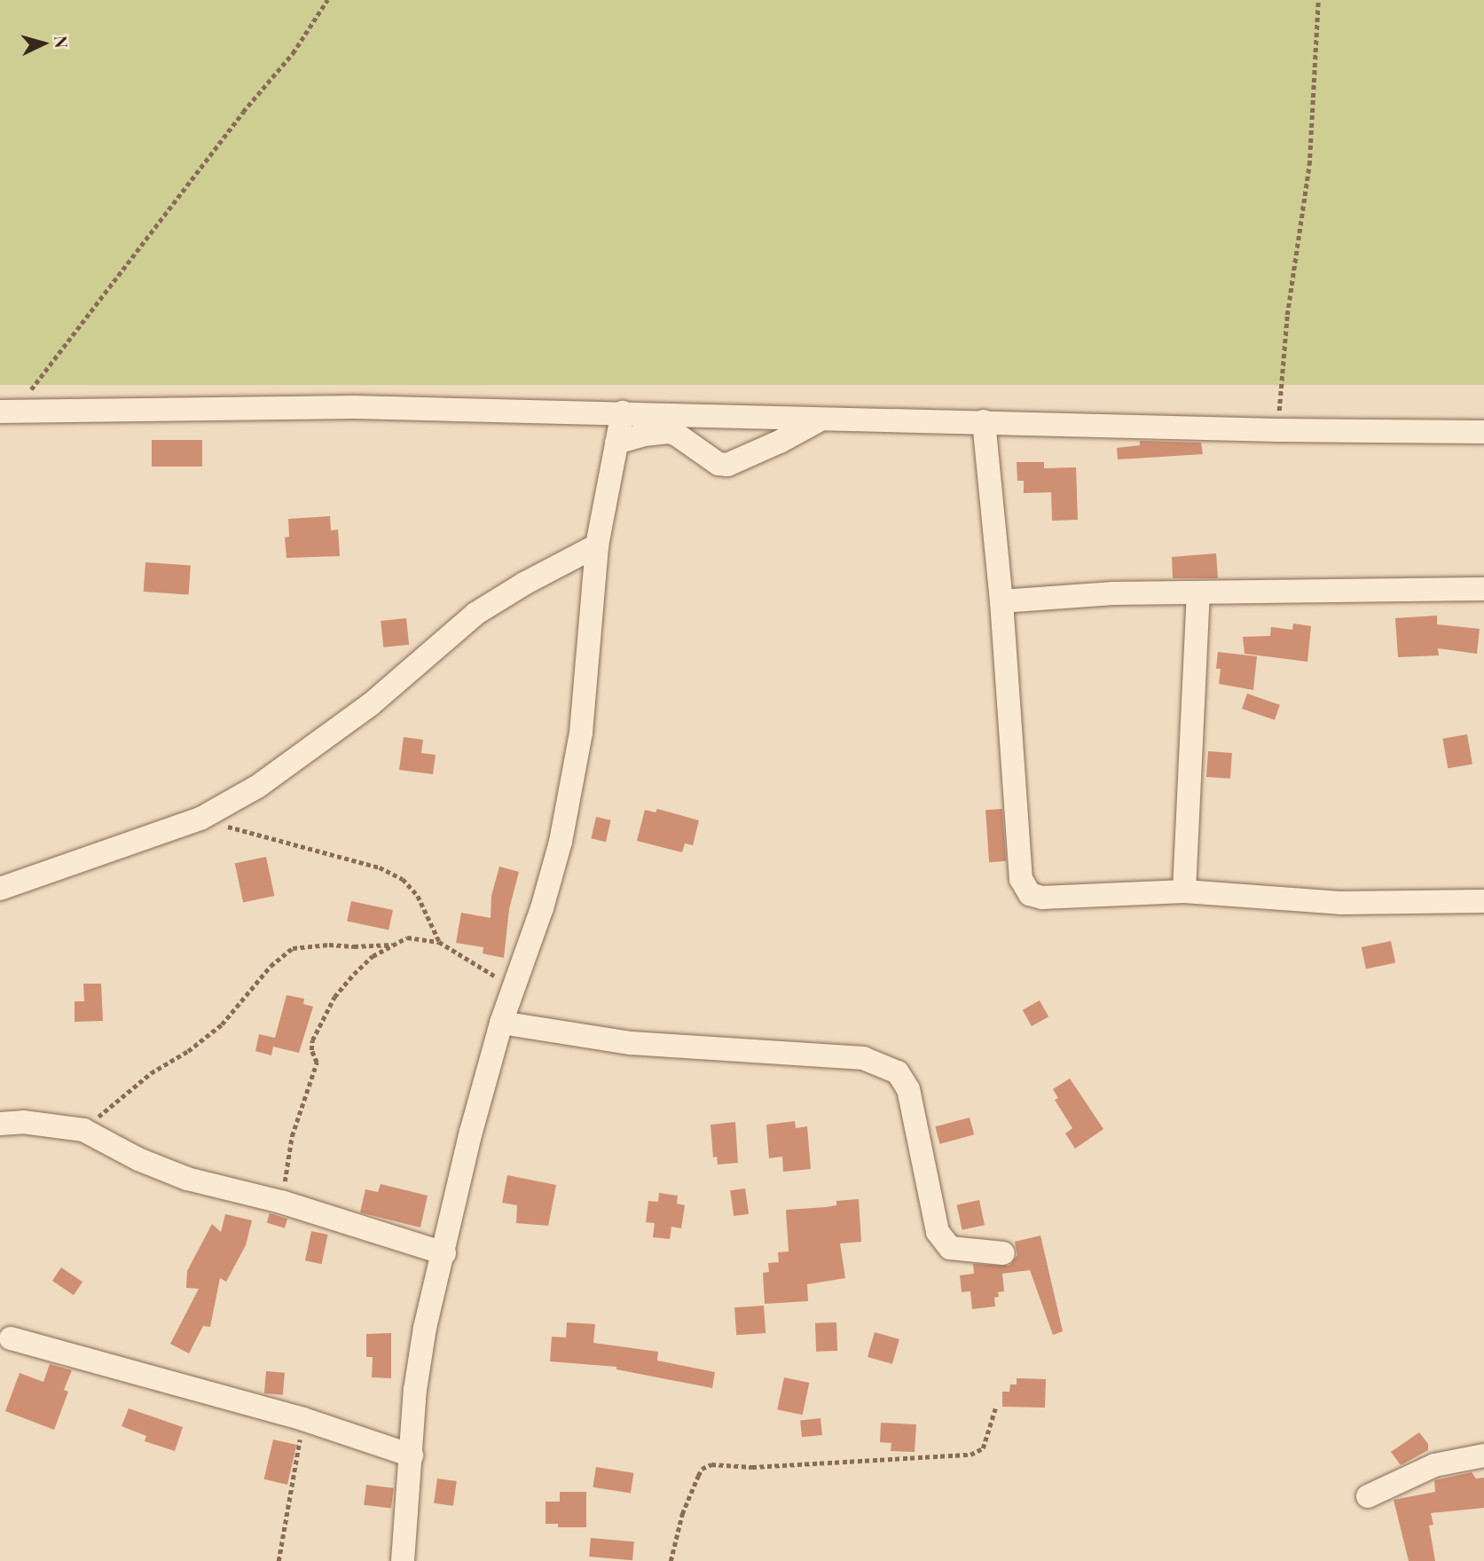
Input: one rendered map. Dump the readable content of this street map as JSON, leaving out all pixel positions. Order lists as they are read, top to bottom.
{
  "north": "right"
}
